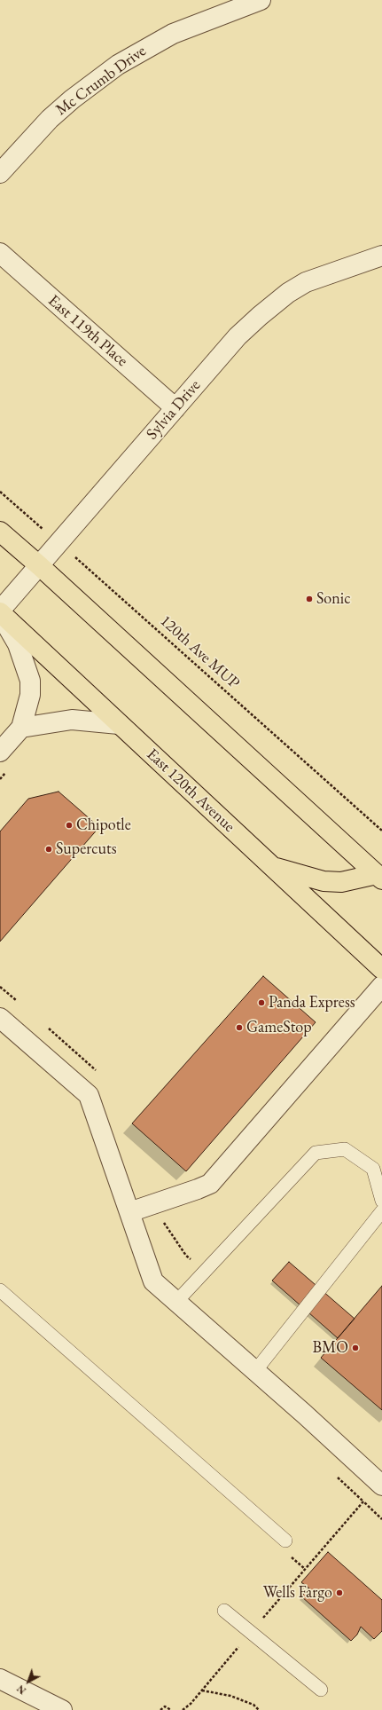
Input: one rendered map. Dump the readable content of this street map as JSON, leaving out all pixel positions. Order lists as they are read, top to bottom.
{
  "streets": {
    "main road": ["East 120th Avenue"],
    "street": ["Mc Crumb Drive", "East 119th Place", "Sylvia Drive"],
    "path": ["120th Ave MUP"]
  },
  "crossings": [
    ["East 119th Place", "Sylvia Drive"],
    ["Sylvia Drive", "120th Ave MUP"],
    ["Sylvia Drive", "East 120th Avenue"]
  ],
  "places": [
    "Sonic",
    "Chipotle",
    "Supercuts",
    "Panda Express",
    "GameStop",
    "BMO",
    "Wells Fargo"
  ],
  "north": "bottom left"
}
